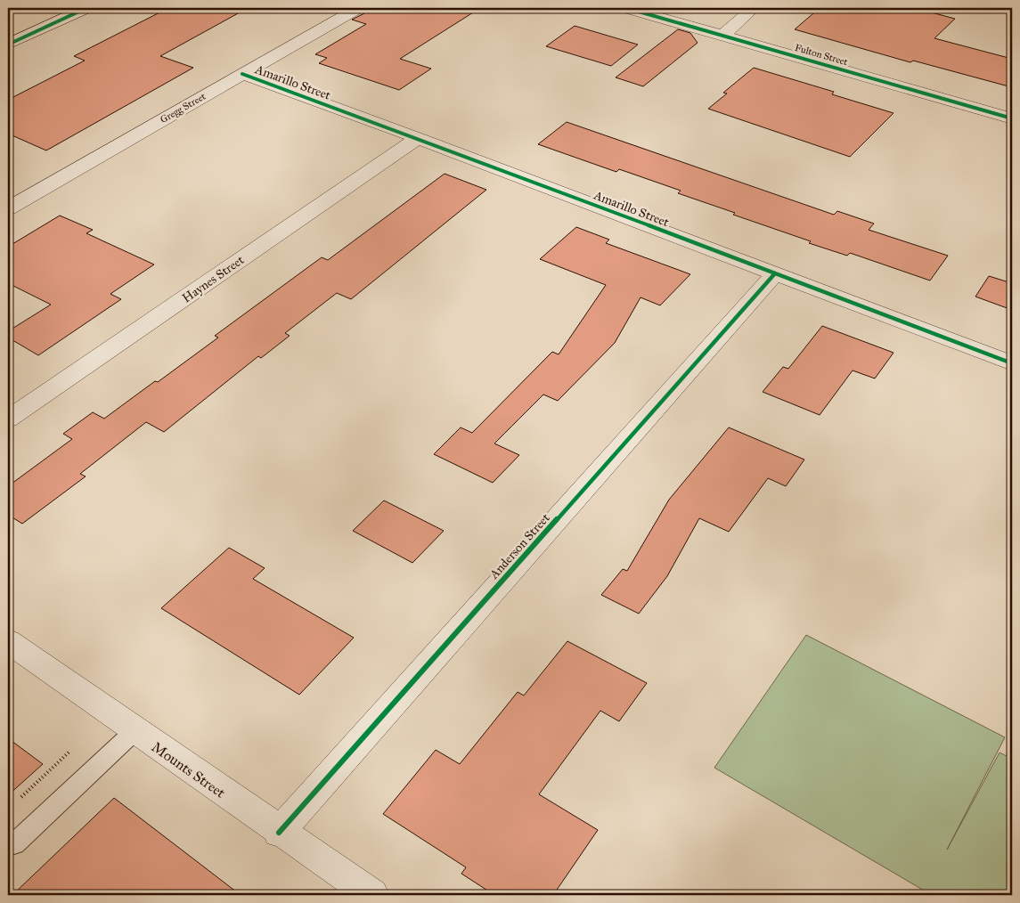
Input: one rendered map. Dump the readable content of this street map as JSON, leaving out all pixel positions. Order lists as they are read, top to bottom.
{
  "streets": {
    "street": [
      "Fulton Street",
      "Amarillo Street",
      "Gregg Street",
      "Haynes Street",
      "Anderson Street",
      "Mounts Street"
    ]
  },
  "crossings": [
    ["Amarillo Street", "Gregg Street"],
    ["Amarillo Street", "Haynes Street"],
    ["Amarillo Street", "Anderson Street"],
    ["Anderson Street", "Mounts Street"]
  ]
}
